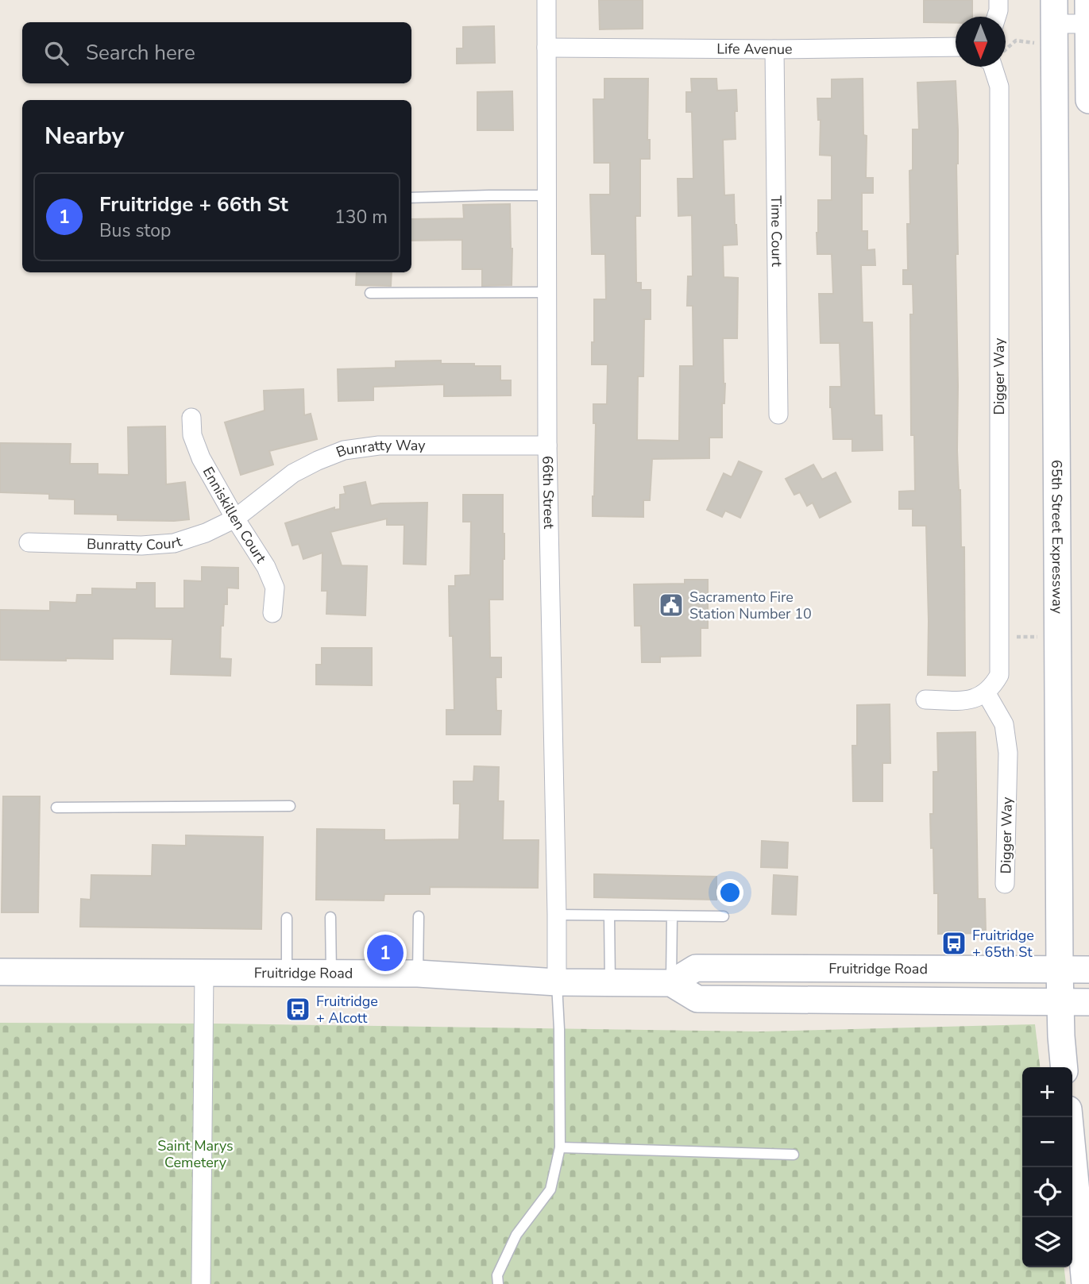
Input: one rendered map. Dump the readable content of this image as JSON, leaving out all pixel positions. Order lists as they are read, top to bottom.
{
  "streets": {
    "main road": ["65th Street Expressway", "Fruitridge Road"],
    "street": [
      "Life Avenue",
      "Time Court",
      "Digger Way",
      "Bunratty Way",
      "66th Street",
      "Enniskillen Court",
      "Bunratty Court"
    ]
  },
  "crossings": [
    ["Life Avenue", "Time Court"],
    ["Life Avenue", "66th Street"],
    ["Bunratty Way", "66th Street"],
    ["Bunratty Way", "Enniskillen Court"],
    ["Bunratty Way", "Bunratty Court"],
    ["66th Street", "Fruitridge Road"],
    ["Enniskillen Court", "Bunratty Court"],
    ["65th Street Expressway", "Fruitridge Road"]
  ],
  "parks": ["Saint Marys Cemetery"],
  "places": {
    "public building": ["Sacramento Fire Station Number 10"],
    "bus stop": ["Fruitridge + 65th St", "Fruitridge + Alcott"]
  },
  "north": "bottom",
  "page": {
    "search": "Search here",
    "heading": "Nearby",
    "list": [
      {
        "mark": "1",
        "name": "Fruitridge + 66th St",
        "note": "Bus stop",
        "value": "130 m"
      }
    ],
    "pins": "1",
    "map_buttons": ["+", "−"]
  }
}
